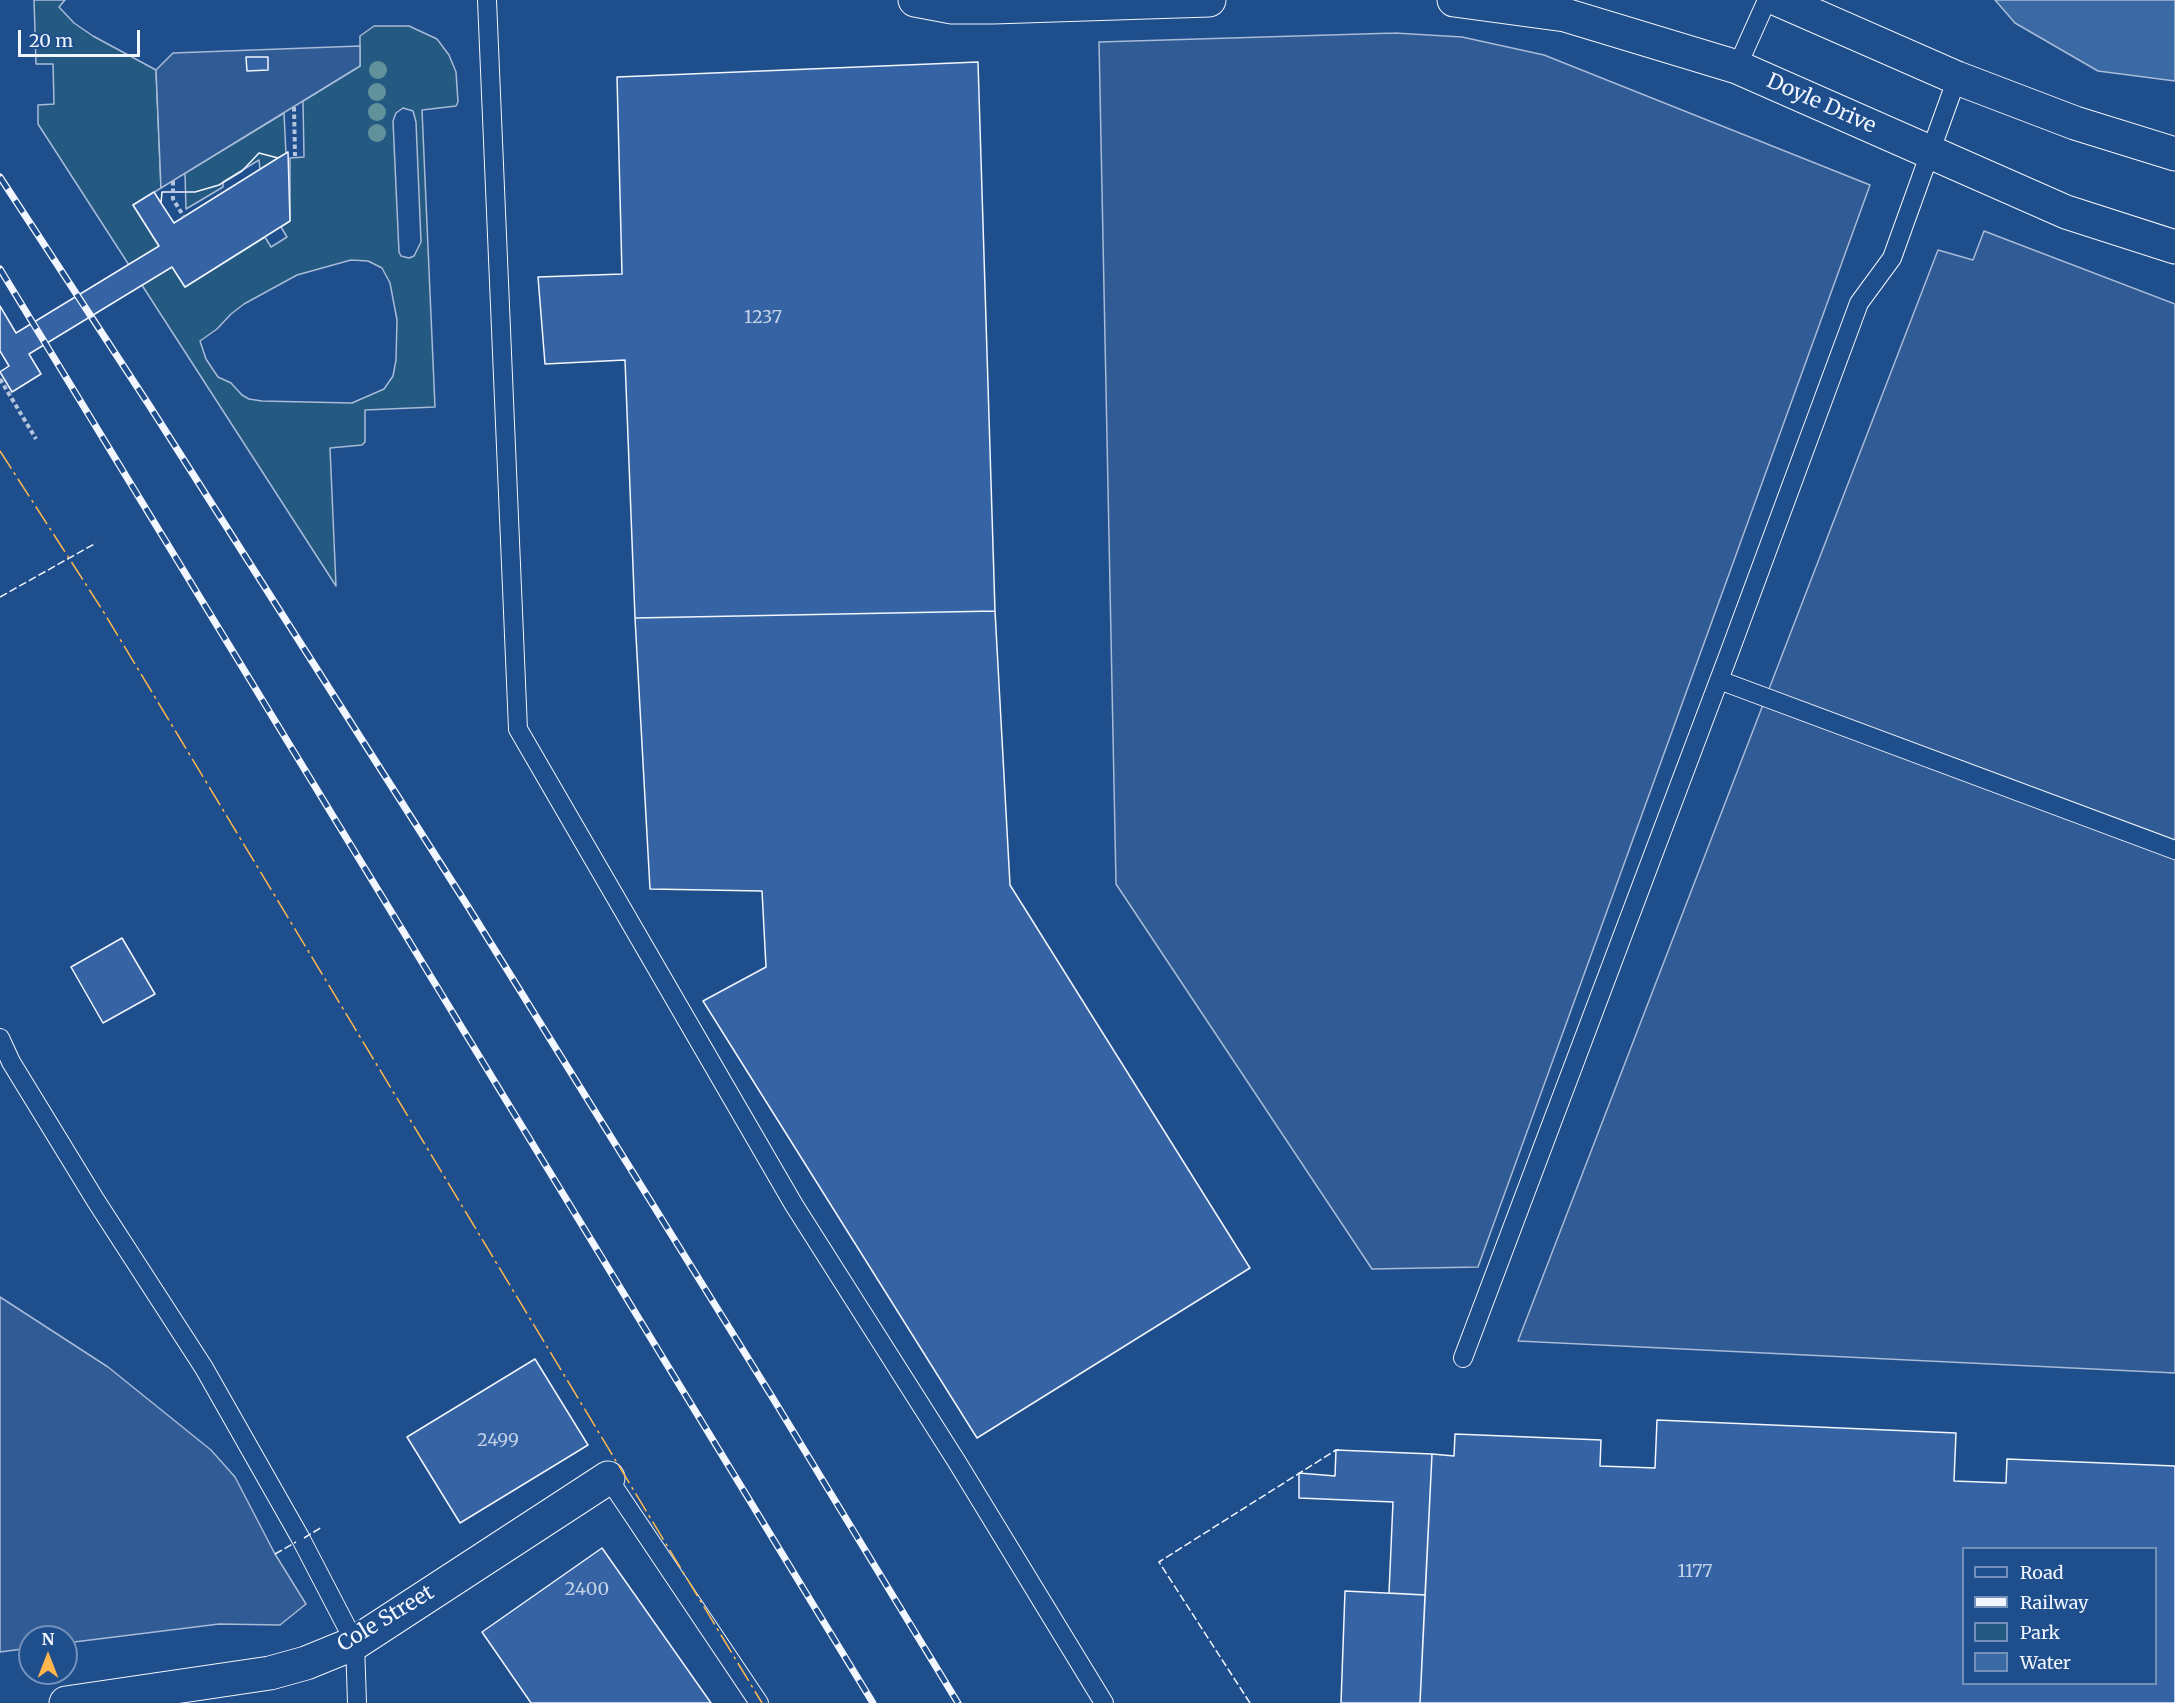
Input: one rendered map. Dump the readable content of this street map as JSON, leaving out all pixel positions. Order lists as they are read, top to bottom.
{
  "streets": {
    "street": ["Doyle Drive", "Cole Street"]
  },
  "house_numbers": [
    "1237",
    "2499",
    "1177",
    "2400"
  ],
  "legend": [
    "Road",
    "Railway",
    "Park",
    "Water"
  ],
  "scale_bar": "20 m",
  "north": "top"
}
